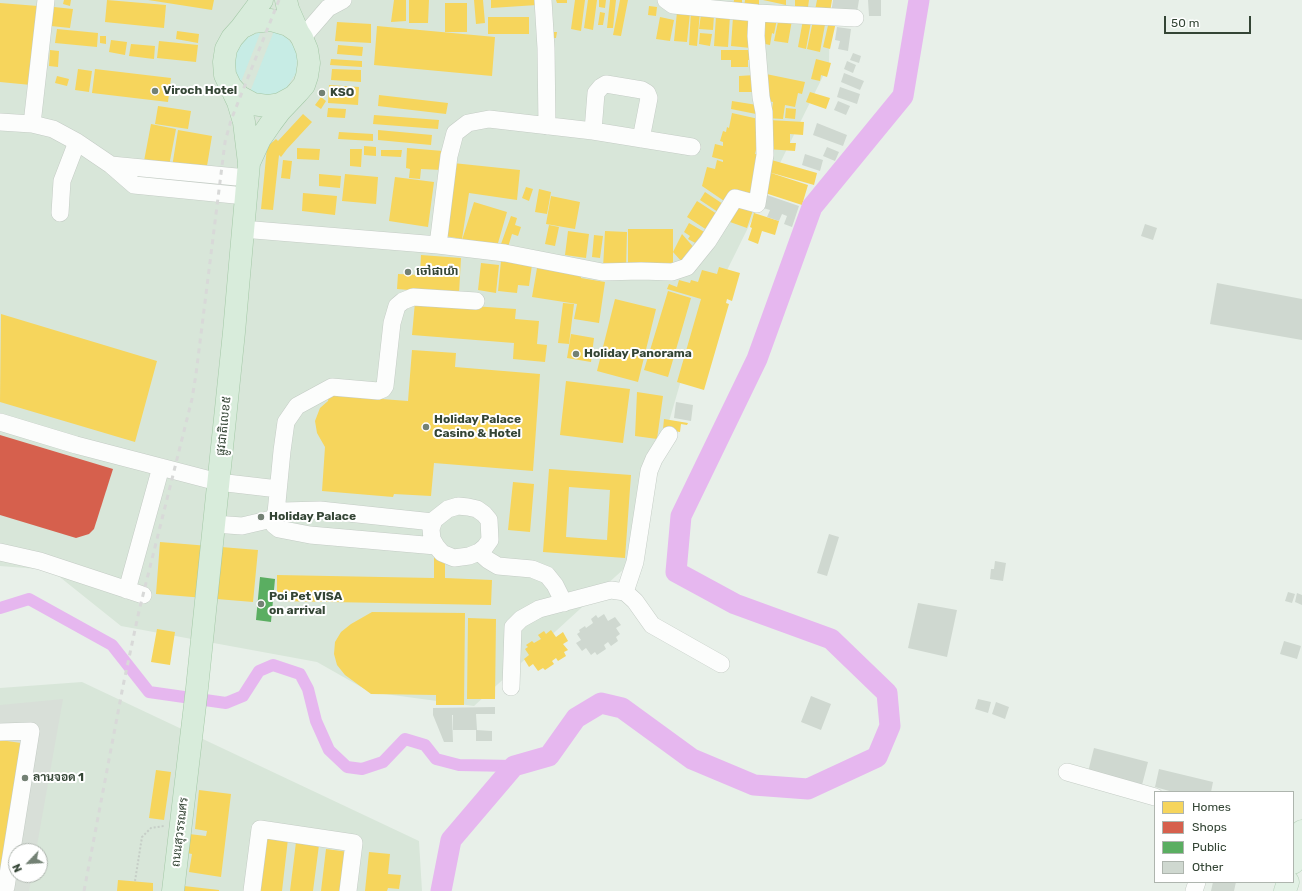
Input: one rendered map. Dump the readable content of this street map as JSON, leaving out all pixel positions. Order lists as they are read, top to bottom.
{
  "streets": {
    "highway": ["ផ្លូវជាតិលេខ៥", "ถนนสุวรรณศร"]
  },
  "crossings": [
    ["ផ្លូវជាតិលេខ៥", "ถนนสุวรรณศร"]
  ],
  "places": [
    "Viroch Hotel",
    "KSO",
    "ចៅផាយ៉ា",
    "Holiday Panorama",
    "Holiday Palace Casino & Hotel",
    "Holiday Palace",
    "Poi Pet VISA on arrival",
    "ลานจอด 1"
  ],
  "legend": [
    "Homes",
    "Shops",
    "Public",
    "Other"
  ],
  "scale_bar": "50 m",
  "north": "bottom left"
}
